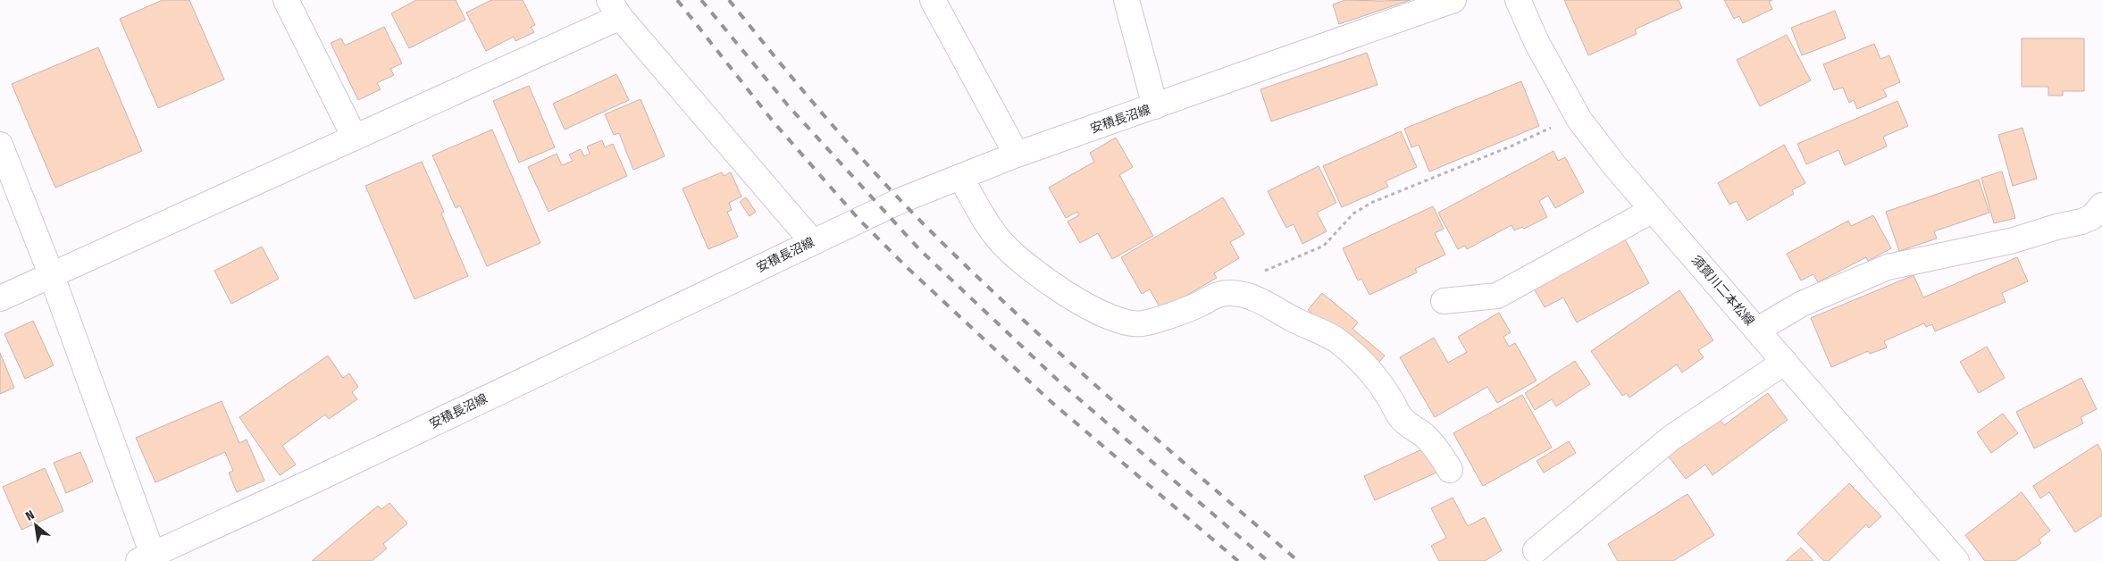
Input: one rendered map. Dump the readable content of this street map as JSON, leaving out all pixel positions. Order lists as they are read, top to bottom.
{
  "streets": {
    "street": ["安積長沼線", "須賀川二本松線"]
  },
  "north": "top left"
}
